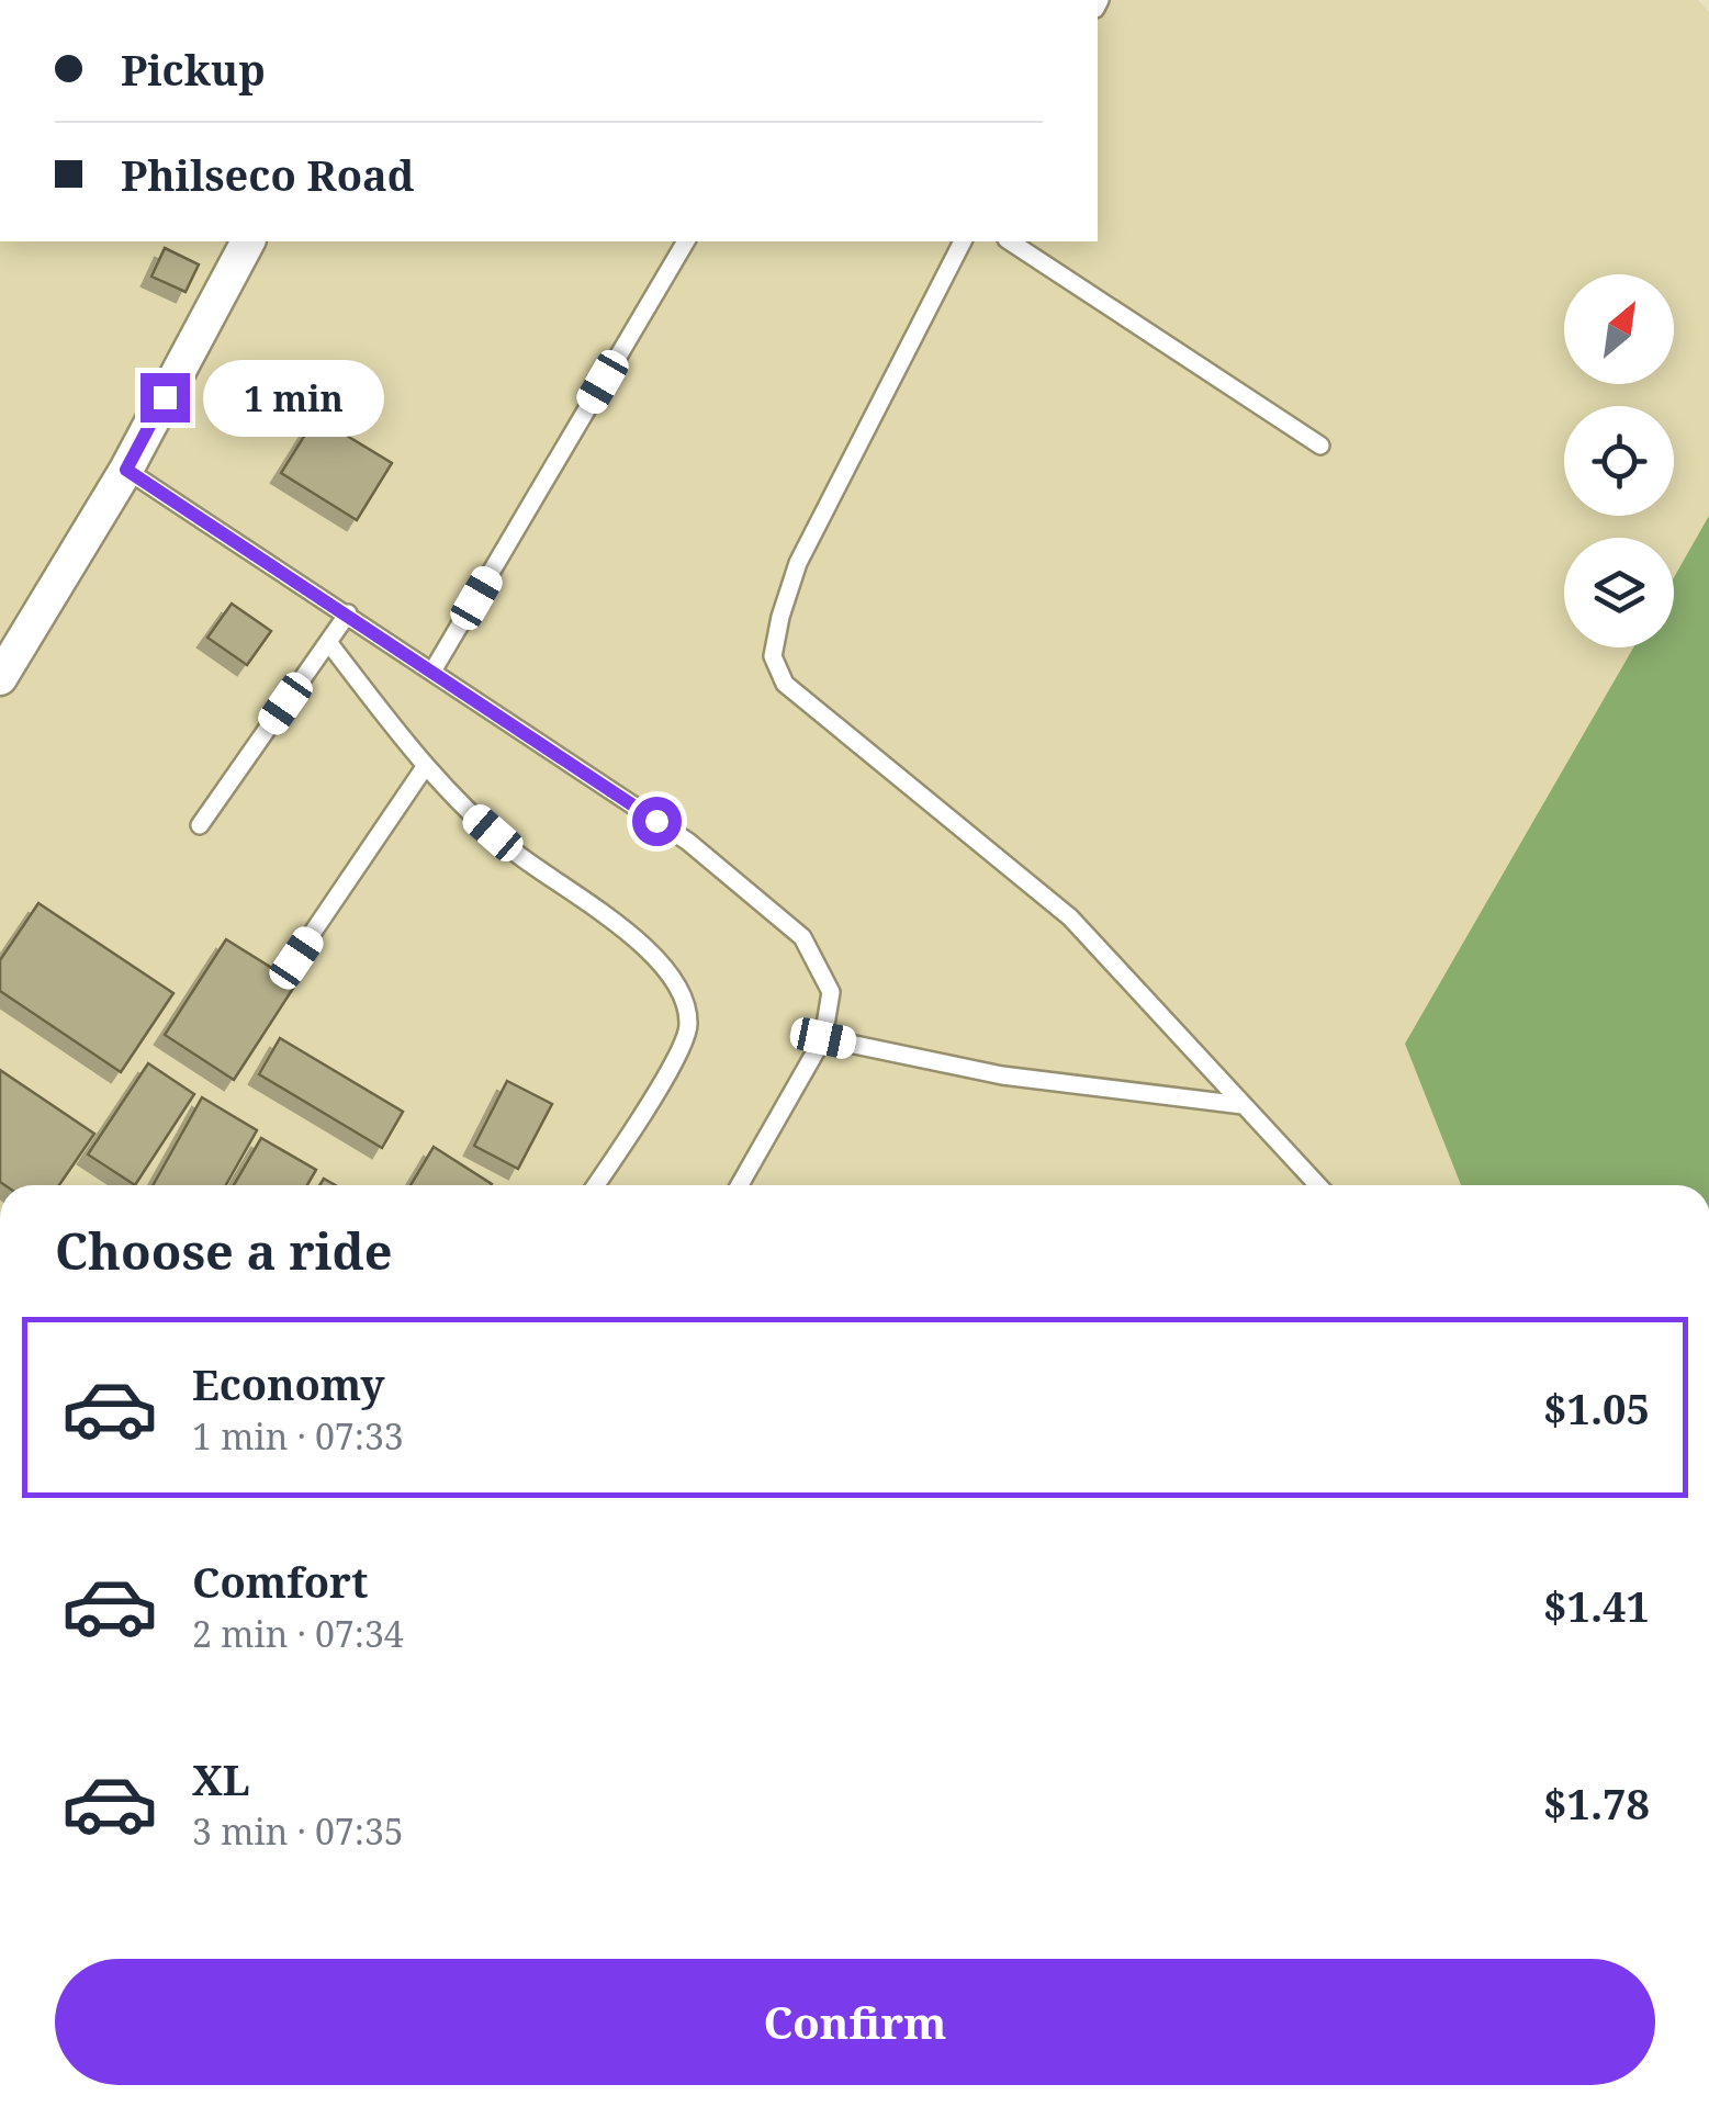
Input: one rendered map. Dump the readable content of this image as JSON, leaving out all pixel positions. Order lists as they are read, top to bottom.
{
  "north": "top right",
  "page": {
    "banner": ["Pickup", "Philseco Road"],
    "bubble": "1 min",
    "heading": "Choose a ride",
    "list": [
      {
        "name": "Economy",
        "note": "1 min · 07:33",
        "value": "$1.05"
      },
      {
        "name": "Comfort",
        "note": "2 min · 07:34",
        "value": "$1.41"
      },
      {
        "name": "XL",
        "note": "3 min · 07:35",
        "value": "$1.78"
      }
    ],
    "buttons": "Confirm"
  }
}
